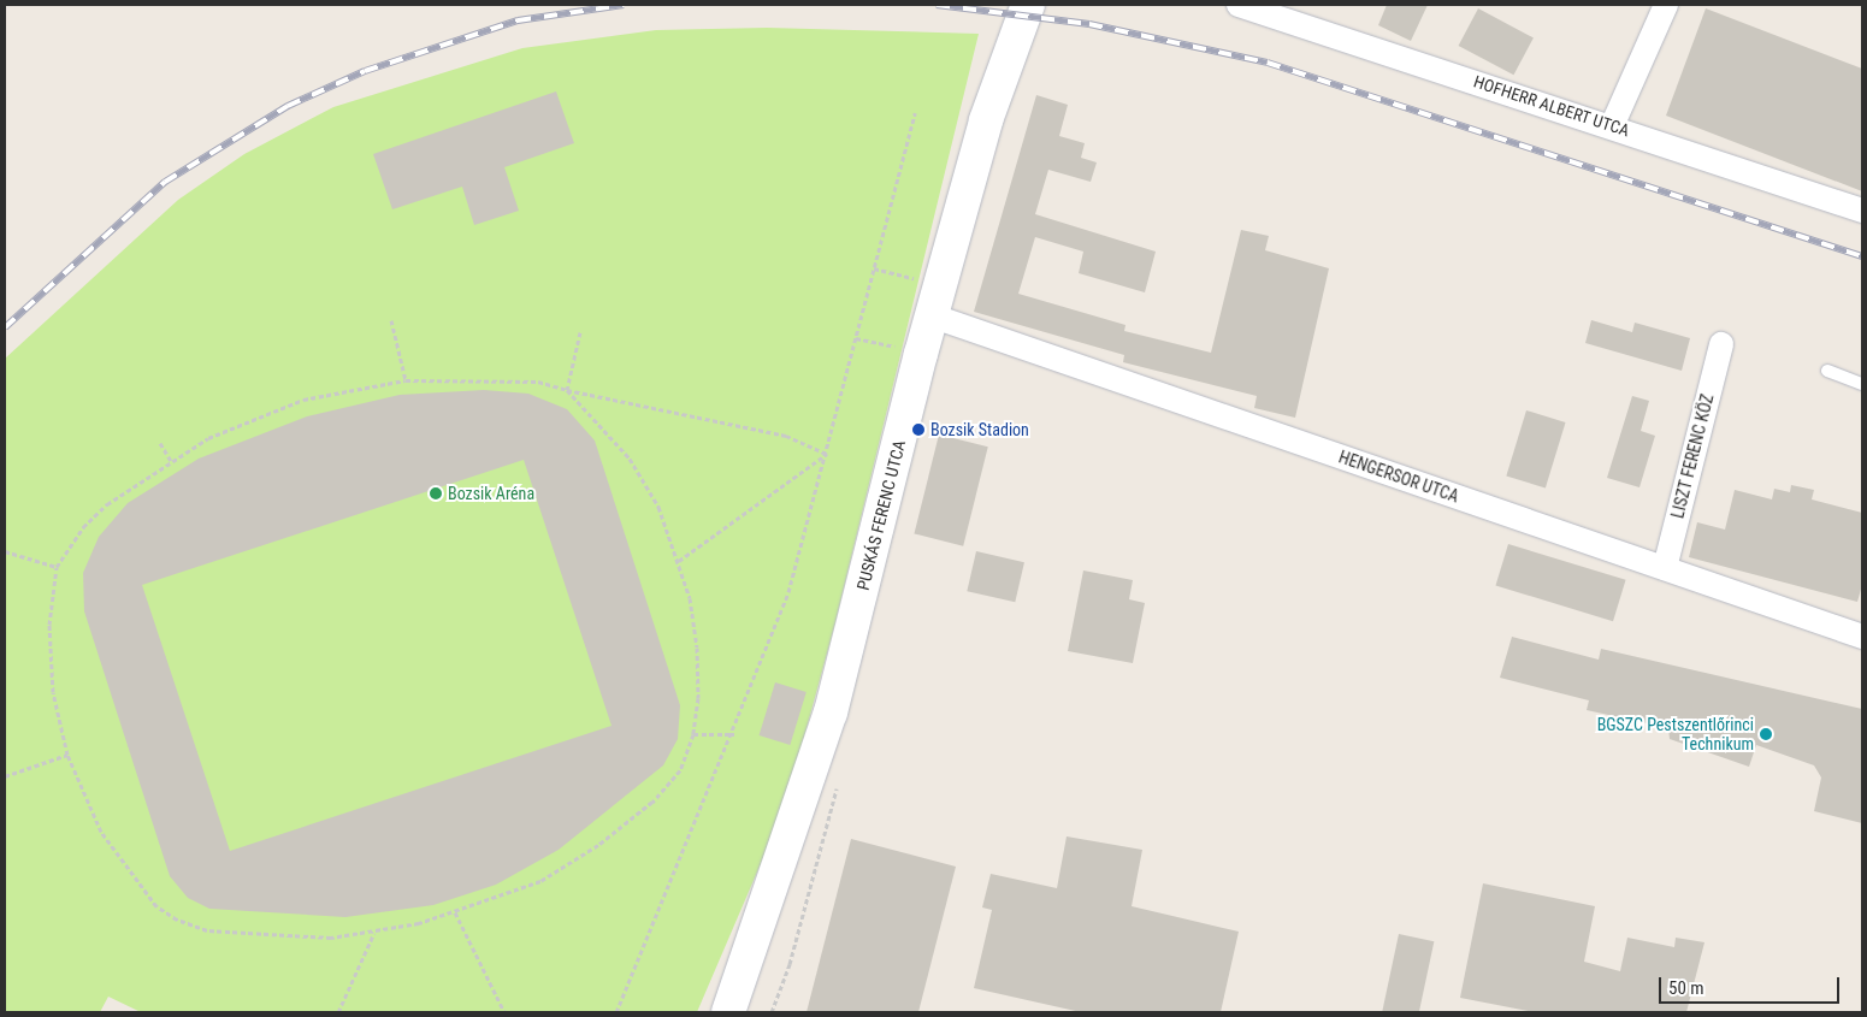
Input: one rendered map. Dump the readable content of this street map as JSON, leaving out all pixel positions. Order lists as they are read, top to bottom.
{
  "streets": {
    "street": [
      "HOFHERR ALBERT UTCA",
      "LISZT FERENC KÖZ",
      "HENGERSOR UTCA",
      "PUSKÁS FERENC UTCA"
    ]
  },
  "crossings": [
    ["LISZT FERENC KÖZ", "HENGERSOR UTCA"],
    ["HENGERSOR UTCA", "PUSKÁS FERENC UTCA"]
  ],
  "places": ["Bozsik Stadion", "Bozsik Aréna", "BGSZC Pestszentlőrinci Technikum"],
  "scale_bar": "50 m"
}
